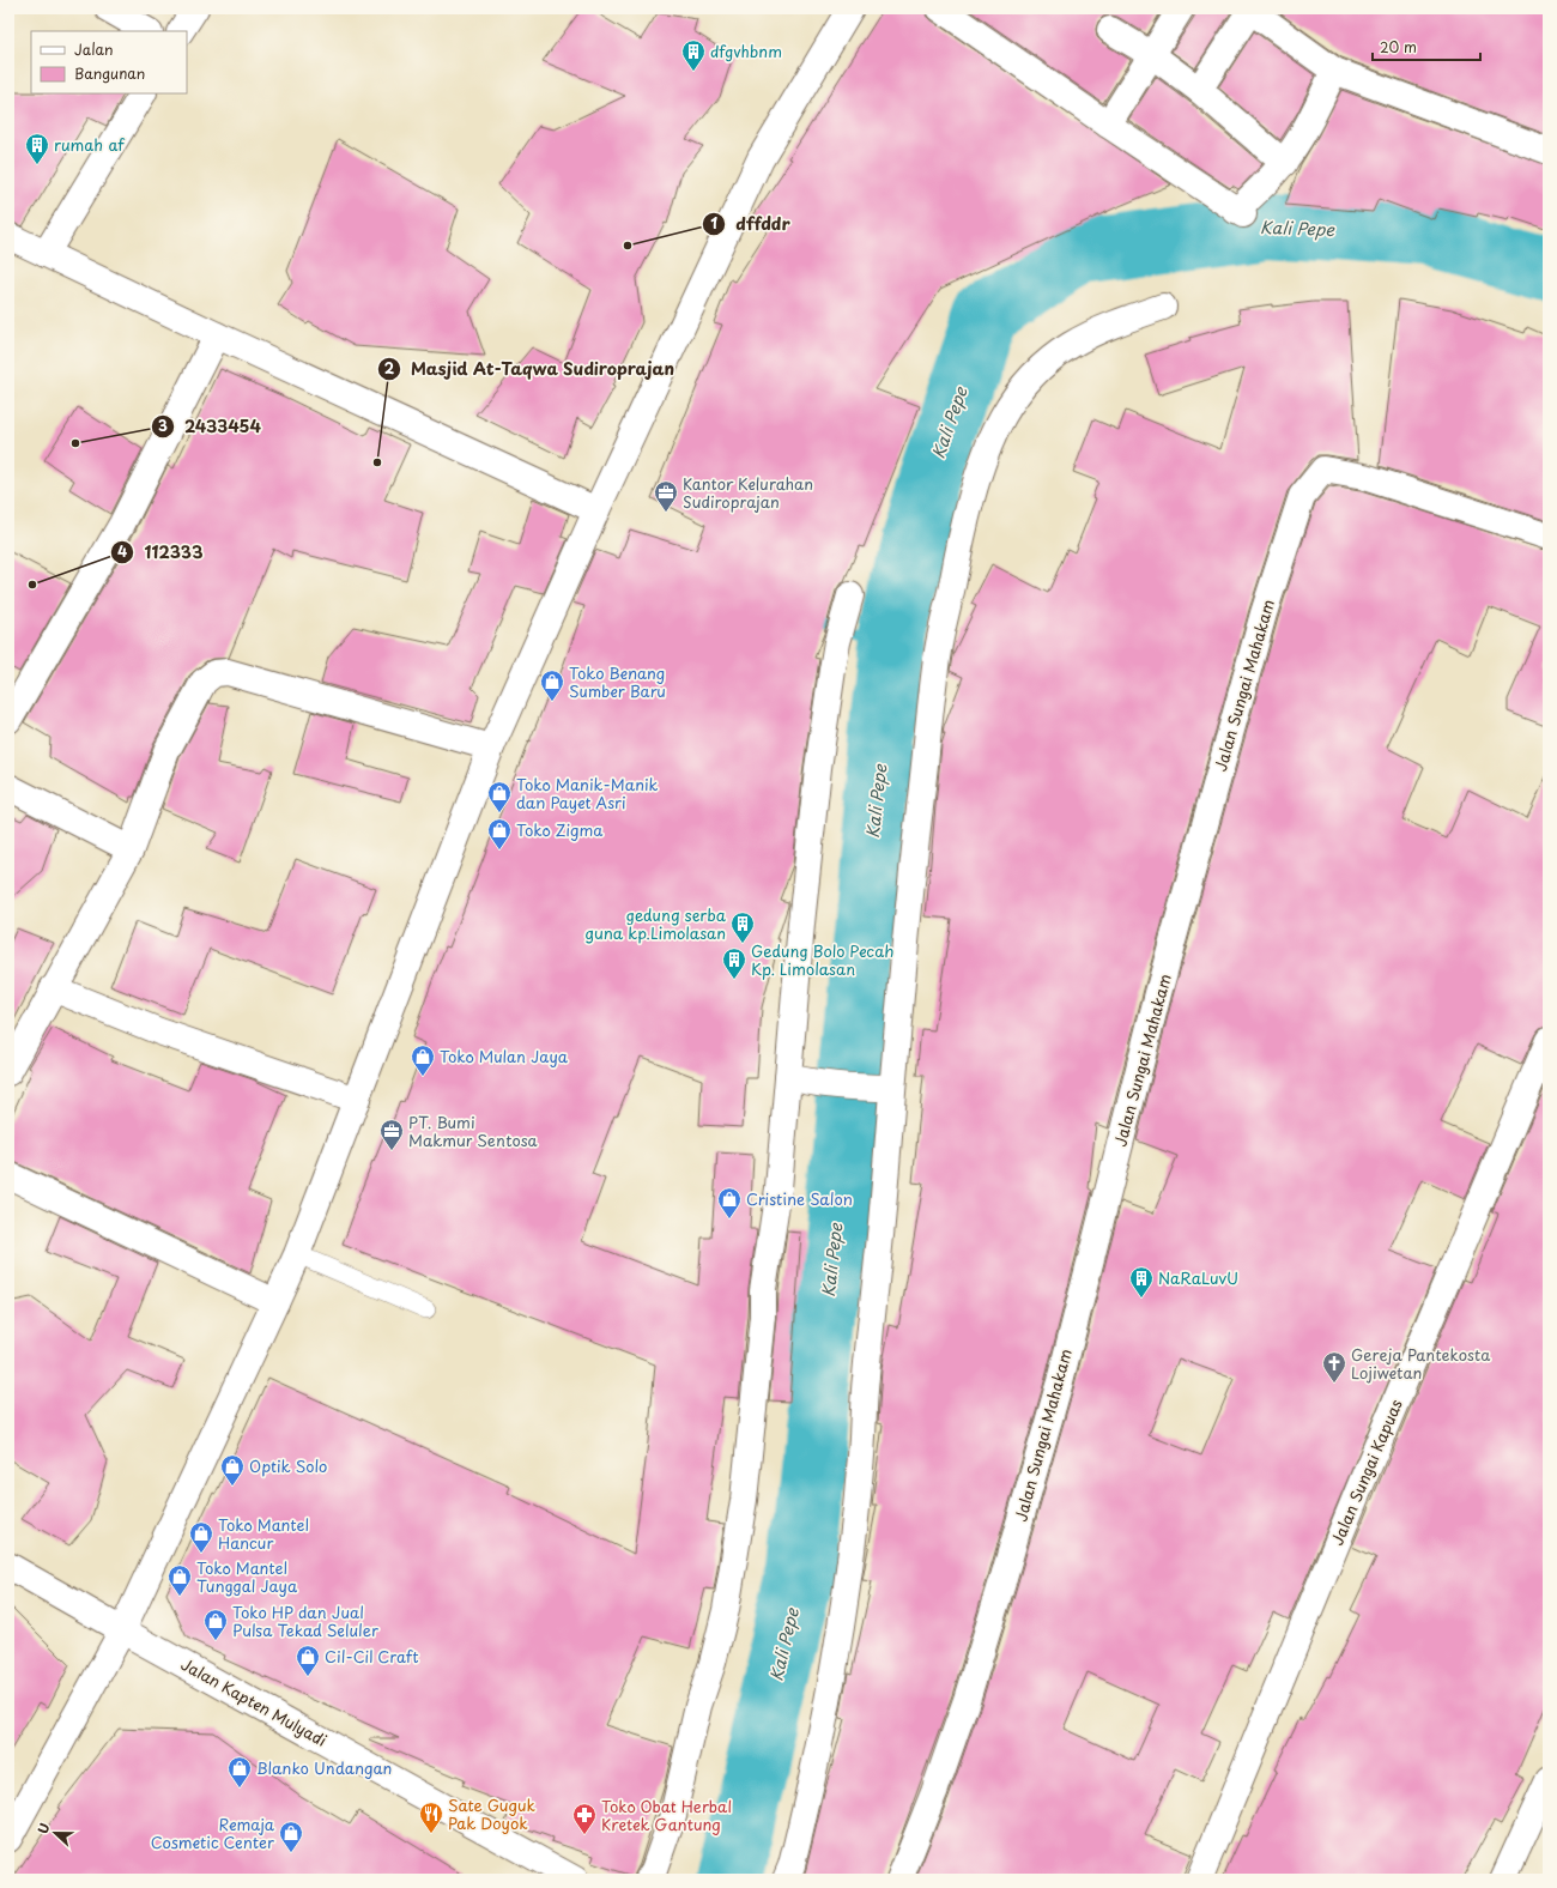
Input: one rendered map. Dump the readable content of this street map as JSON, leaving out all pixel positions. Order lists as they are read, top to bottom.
{
  "streets": {
    "street": ["Jalan Sungai Mahakam", "Jalan Sungai Kapuas", "Jalan Kapten Mulyadi"]
  },
  "water": ["Kali Pepe"],
  "places": {
    "building": [
      "dfgvhbnm",
      "rumah af",
      "gedung serba guna kp.Limolasan",
      "Gedung Bolo Pecah Kp. Limolasan",
      "NaRaLuvU"
    ],
    "other": [
      "dffddr",
      "2433454",
      "Masjid At-Taqwa Sudiroprajan",
      "112333"
    ],
    "office": ["Kantor Kelurahan Sudiroprajan", "PT. Bumi Makmur Sentosa"],
    "shop": [
      "Toko Benang Sumber Baru",
      "Toko Manik-Manik dan Payet Asri",
      "Toko Zigma",
      "Toko Mulan Jaya",
      "Cristine Salon",
      "Optik Solo",
      "Toko Mantel Hancur",
      "Toko Mantel Tunggal Jaya",
      "Toko HP dan Jual Pulsa Tekad Seluler",
      "Cil-Cil Craft",
      "Blanko Undangan",
      "Remaja Cosmetic Center"
    ],
    "church": ["Gereja Pantekosta Lojiwetan"],
    "restaurant": ["Sate Guguk Pak Doyok"],
    "pharmacy": ["Toko Obat Herbal Kretek Gantung"]
  },
  "legend": ["Jalan", "Bangunan"],
  "scale_bar": "20 m",
  "north": "left"
}
